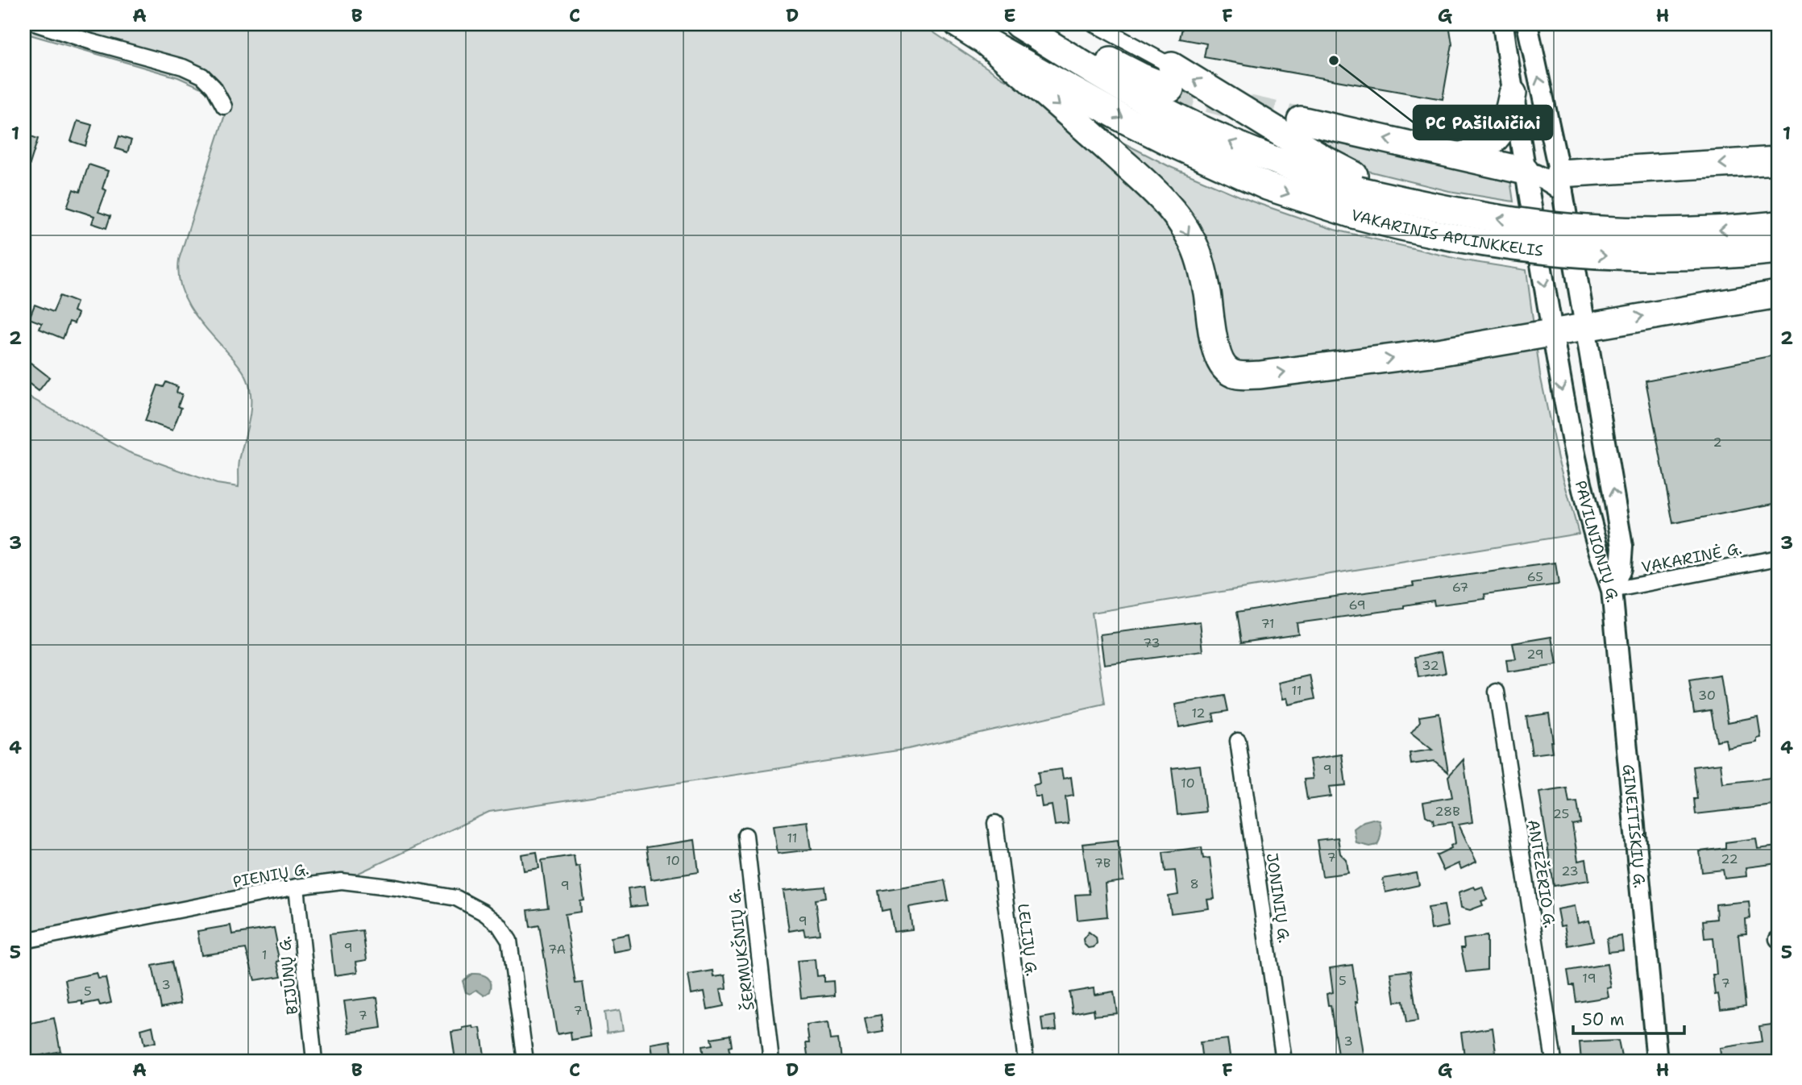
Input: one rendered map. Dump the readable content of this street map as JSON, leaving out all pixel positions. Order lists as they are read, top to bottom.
{
  "streets": {
    "highway": ["VAKARINIS APLINKKELIS"],
    "street": [
      "PAVILNIONIŲ G.",
      "VAKARINĖ G.",
      "GINEITIŠKIŲ G.",
      "ANTEŽERIO G.",
      "PIENIŲ G.",
      "JONINIŲ G.",
      "LELIJŲ G.",
      "ŠERMUKŠNIŲ G.",
      "BIJŪNŲ G."
    ]
  },
  "crossings": [
    ["PAVILNIONIŲ G.", "VAKARINĖ G."],
    ["PAVILNIONIŲ G.", "GINEITIŠKIŲ G."],
    ["VAKARINĖ G.", "GINEITIŠKIŲ G."],
    ["PIENIŲ G.", "BIJŪNŲ G."]
  ],
  "places": ["PC Pašilaičiai"],
  "house_numbers": [
    "2",
    "65",
    "67",
    "69",
    "71",
    "73",
    "29",
    "32",
    "11",
    "30",
    "12",
    "9",
    "10",
    "28B",
    "25",
    "11",
    "7",
    "22",
    "10",
    "7B",
    "23",
    "8",
    "9",
    "9",
    "9",
    "7A",
    "1",
    "19",
    "5",
    "7",
    "3",
    "5",
    "7",
    "7",
    "3"
  ],
  "scale_bar": "50 m",
  "grid": {
    "columns": [
      "A",
      "B",
      "C",
      "D",
      "E",
      "F",
      "G",
      "H"
    ],
    "rows": [
      "1",
      "2",
      "3",
      "4",
      "5"
    ]
  }
}
